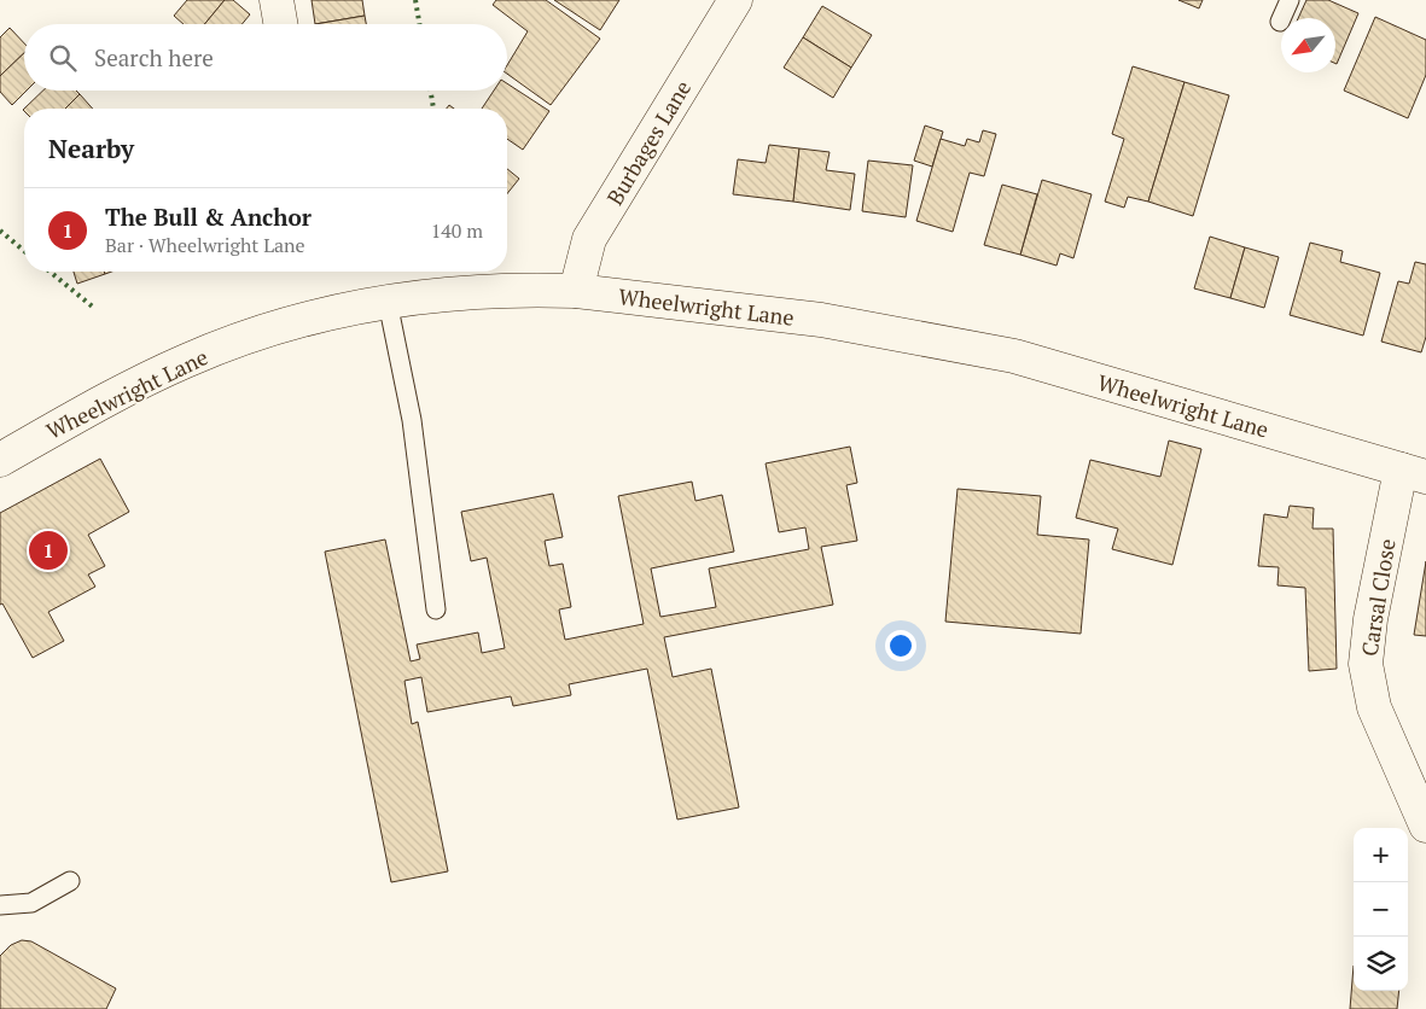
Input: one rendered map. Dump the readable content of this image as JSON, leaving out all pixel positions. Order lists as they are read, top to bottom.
{
  "streets": {
    "street": ["Burbages Lane", "Wheelwright Lane", "Carsal Close"]
  },
  "crossings": [
    ["Burbages Lane", "Wheelwright Lane"],
    ["Wheelwright Lane", "Carsal Close"]
  ],
  "north": "bottom left",
  "page": {
    "search": "Search here",
    "heading": "Nearby",
    "list": [
      {
        "mark": "1",
        "name": "The Bull & Anchor",
        "note": "Bar · Wheelwright Lane",
        "value": "140 m"
      }
    ],
    "pins": "1",
    "map_buttons": ["+", "−"]
  }
}
